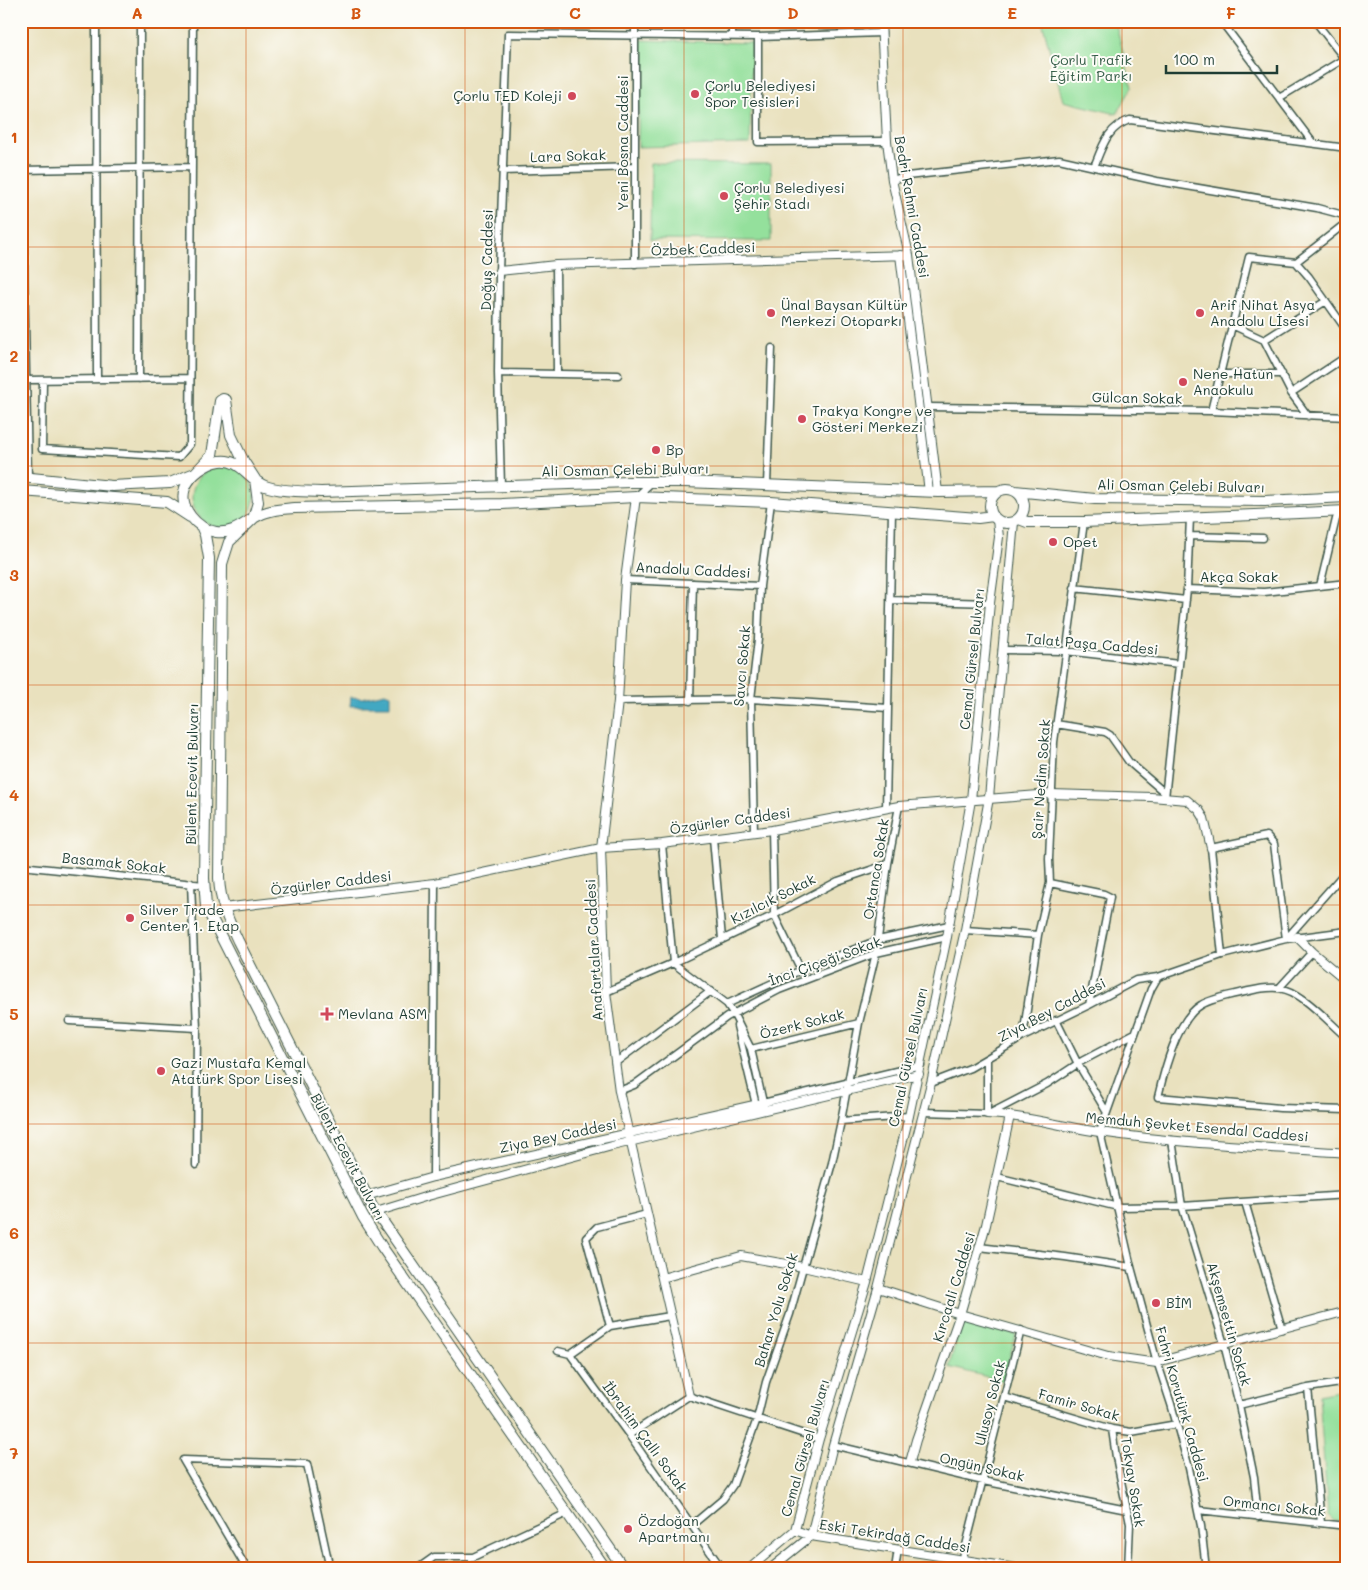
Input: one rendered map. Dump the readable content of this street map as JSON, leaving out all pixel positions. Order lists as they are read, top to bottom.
{
  "streets": {
    "main road": ["Ali Osman Çelebi Bulvarı", "Bülent Ecevit Bulvarı"],
    "street": [
      "Yeni Bosna Caddesi",
      "Lara Sokak",
      "Bedri Rahmi Caddesi",
      "Özbek Caddesi",
      "Doğuş Caddesi",
      "Gülcan Sokak",
      "Anadolu Caddesi",
      "Akça Sokak",
      "Talat Paşa Caddesi",
      "Cemal Gürsel Bulvarı",
      "Savcı Sokak",
      "Şair Nedim Sokak",
      "Özgürler Caddesi",
      "Basamak Sokak",
      "Ortanca Sokak",
      "Kızılcık Sokak",
      "Anafartalar Caddesi",
      "İnci Çiçeği Sokak",
      "Ziya Bey Caddesi",
      "Özerk Sokak",
      "Memduh Şevket Esendal Caddesi",
      "Kırcaali Caddesi",
      "Bahar Yolu Sokak",
      "Akşemsettin Sokak",
      "Ulusoy Sokak",
      "Fahri Korutürk Caddesi",
      "Famir Sokak",
      "İbrahim Çallı Sokak",
      "Ongün Sokak",
      "Tokyay Sokak",
      "Ormancı Sokak",
      "Eski Tekirdağ Caddesi"
    ]
  },
  "crossings": [
    ["Yeni Bosna Caddesi", "Lara Sokak"],
    ["Yeni Bosna Caddesi", "Özbek Caddesi"],
    ["Yeni Bosna Caddesi", "Doğuş Caddesi"],
    ["Lara Sokak", "Doğuş Caddesi"],
    ["Bedri Rahmi Caddesi", "Özbek Caddesi"],
    ["Bedri Rahmi Caddesi", "Gülcan Sokak"],
    ["Bedri Rahmi Caddesi", "Ali Osman Çelebi Bulvarı"],
    ["Özbek Caddesi", "Doğuş Caddesi"],
    ["Doğuş Caddesi", "Ali Osman Çelebi Bulvarı"],
    ["Ali Osman Çelebi Bulvarı", "Cemal Gürsel Bulvarı"],
    ["Ali Osman Çelebi Bulvarı", "Savcı Sokak"],
    ["Ali Osman Çelebi Bulvarı", "Bülent Ecevit Bulvarı"],
    ["Ali Osman Çelebi Bulvarı", "Şair Nedim Sokak"],
    ["Ali Osman Çelebi Bulvarı", "Anafartalar Caddesi"],
    ["Anadolu Caddesi", "Savcı Sokak"],
    ["Anadolu Caddesi", "Anafartalar Caddesi"],
    ["Akça Sokak", "Şair Nedim Sokak"],
    ["Talat Paşa Caddesi", "Cemal Gürsel Bulvarı"],
    ["Talat Paşa Caddesi", "Şair Nedim Sokak"],
    ["Cemal Gürsel Bulvarı", "Özgürler Caddesi"],
    ["Cemal Gürsel Bulvarı", "İnci Çiçeği Sokak"],
    ["Cemal Gürsel Bulvarı", "Ziya Bey Caddesi"],
    ["Cemal Gürsel Bulvarı", "Ongün Sokak"],
    ["Cemal Gürsel Bulvarı", "Eski Tekirdağ Caddesi"],
    ["Savcı Sokak", "Özgürler Caddesi"],
    ["Bülent Ecevit Bulvarı", "Basamak Sokak"],
    ["Şair Nedim Sokak", "Özgürler Caddesi"],
    ["Şair Nedim Sokak", "Ziya Bey Caddesi"],
    ["Özgürler Caddesi", "Ortanca Sokak"],
    ["Özgürler Caddesi", "Anafartalar Caddesi"],
    ["Ortanca Sokak", "Kızılcık Sokak"],
    ["Ortanca Sokak", "İnci Çiçeği Sokak"],
    ["Ortanca Sokak", "Ziya Bey Caddesi"],
    ["Ortanca Sokak", "Özerk Sokak"],
    ["Ortanca Sokak", "Bahar Yolu Sokak"],
    ["Kızılcık Sokak", "Anafartalar Caddesi"],
    ["Anafartalar Caddesi", "İnci Çiçeği Sokak"],
    ["Anafartalar Caddesi", "Ziya Bey Caddesi"],
    ["Ziya Bey Caddesi", "Bahar Yolu Sokak"],
    ["Ziya Bey Caddesi", "Fahri Korutürk Caddesi"],
    ["Memduh Şevket Esendal Caddesi", "Kırcaali Caddesi"],
    ["Memduh Şevket Esendal Caddesi", "Akşemsettin Sokak"],
    ["Memduh Şevket Esendal Caddesi", "Fahri Korutürk Caddesi"],
    ["Kırcaali Caddesi", "Ongün Sokak"],
    ["Bahar Yolu Sokak", "İbrahim Çallı Sokak"],
    ["Akşemsettin Sokak", "Ormancı Sokak"],
    ["Ulusoy Sokak", "Famir Sokak"],
    ["Ulusoy Sokak", "Ongün Sokak"],
    ["Ulusoy Sokak", "Eski Tekirdağ Caddesi"],
    ["Fahri Korutürk Caddesi", "Famir Sokak"],
    ["Fahri Korutürk Caddesi", "Ormancı Sokak"],
    ["Famir Sokak", "Tokyay Sokak"],
    ["Ongün Sokak", "Tokyay Sokak"]
  ],
  "parks": ["Çorlu Trafik Eğitim Parkı"],
  "places": {
    "other": [
      "Çorlu Belediyesi Spor Tesisleri",
      "Çorlu TED Koleji",
      "Çorlu Belediyesi Şehir Stadı",
      "Ünal Baysan Kültür Merkezi Otoparkı",
      "Arif Nihat Asya Anadolu Lİsesi",
      "Nene Hatun Anaokulu",
      "Trakya Kongre ve Gösteri Merkezi",
      "Bp",
      "Opet",
      "Silver Trade Center 1. Etap",
      "Gazi Mustafa Kemal Atatürk Spor Lisesi",
      "BİM",
      "Özdoğan Apartmanı"
    ],
    "health": ["Mevlana ASM"]
  },
  "scale_bar": "100 m",
  "grid": {
    "columns": [
      "A",
      "B",
      "C",
      "D",
      "E",
      "F"
    ],
    "rows": [
      "1",
      "2",
      "3",
      "4",
      "5",
      "6",
      "7"
    ]
  }
}
